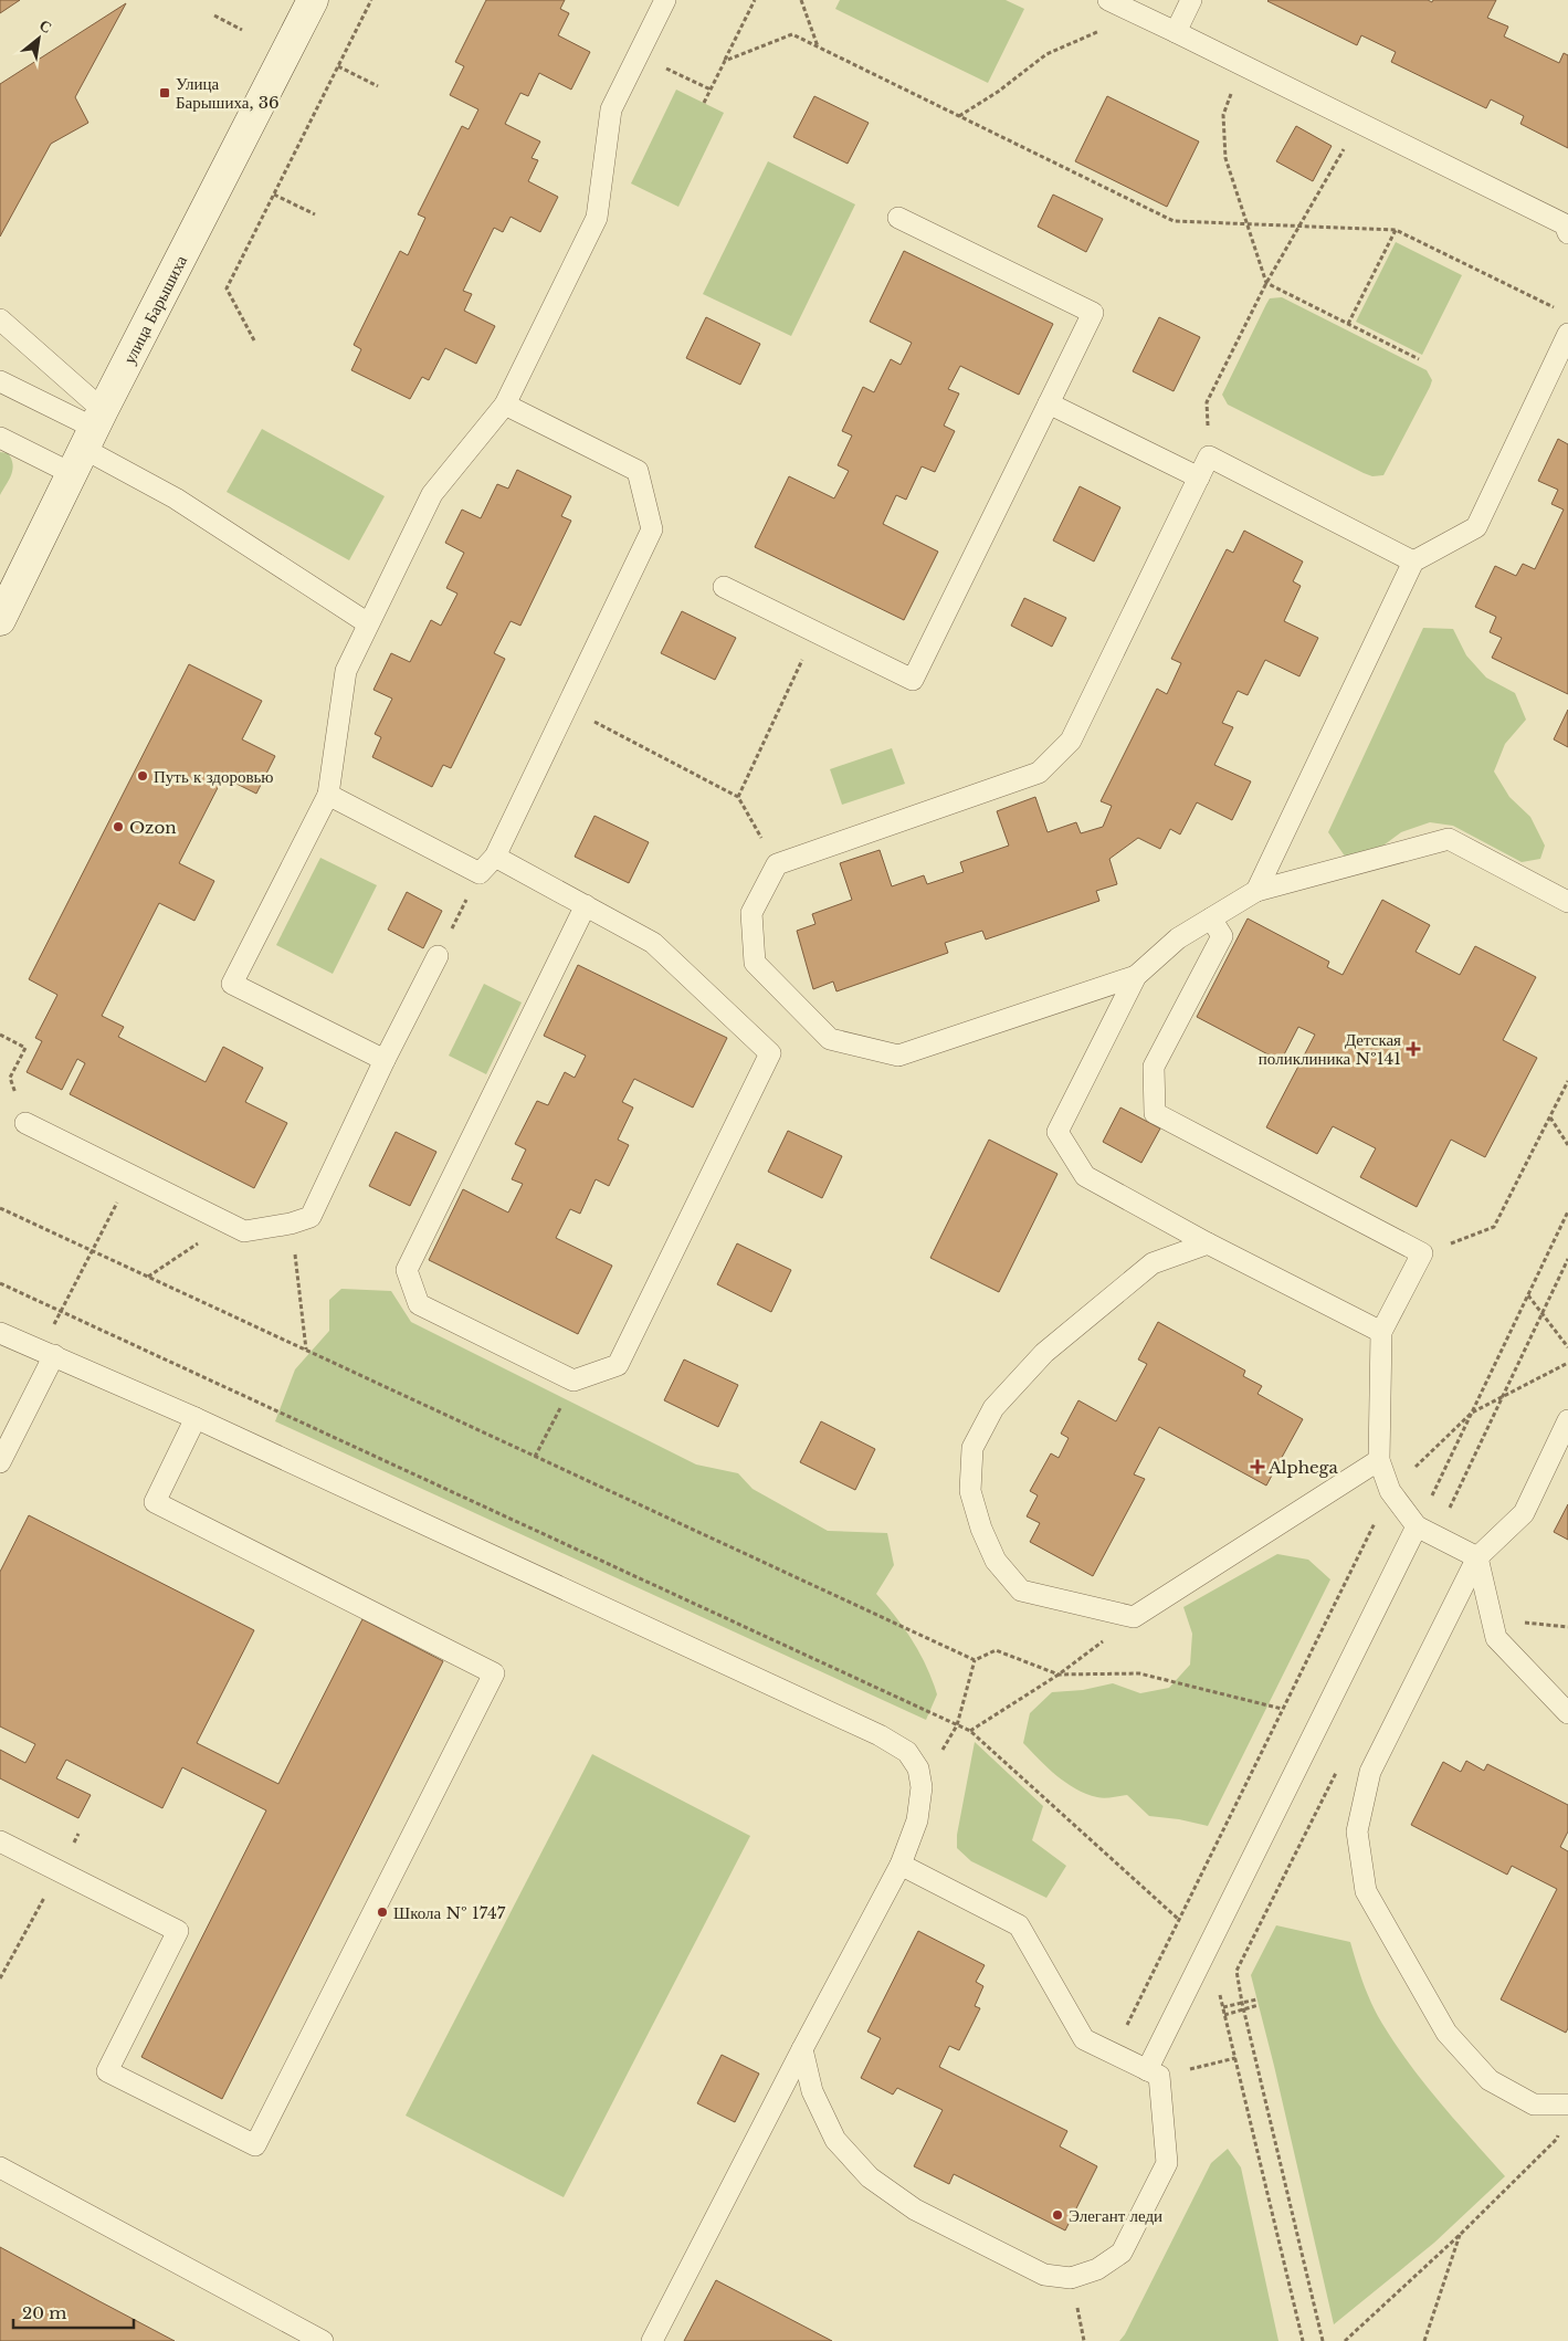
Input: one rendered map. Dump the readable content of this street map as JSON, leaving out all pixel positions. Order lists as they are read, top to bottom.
{
  "streets": {
    "main road": ["улица Барышиха"]
  },
  "places": {
    "transit": ["Улица Барышиха, 36"],
    "other": [
      "Путь к здоровью",
      "Ozon",
      "Школа № 1747",
      "Элегант леди"
    ],
    "health": ["Детская поликлиника №141", "Alphega"]
  },
  "scale_bar": "20 m",
  "north": "top right"
}
